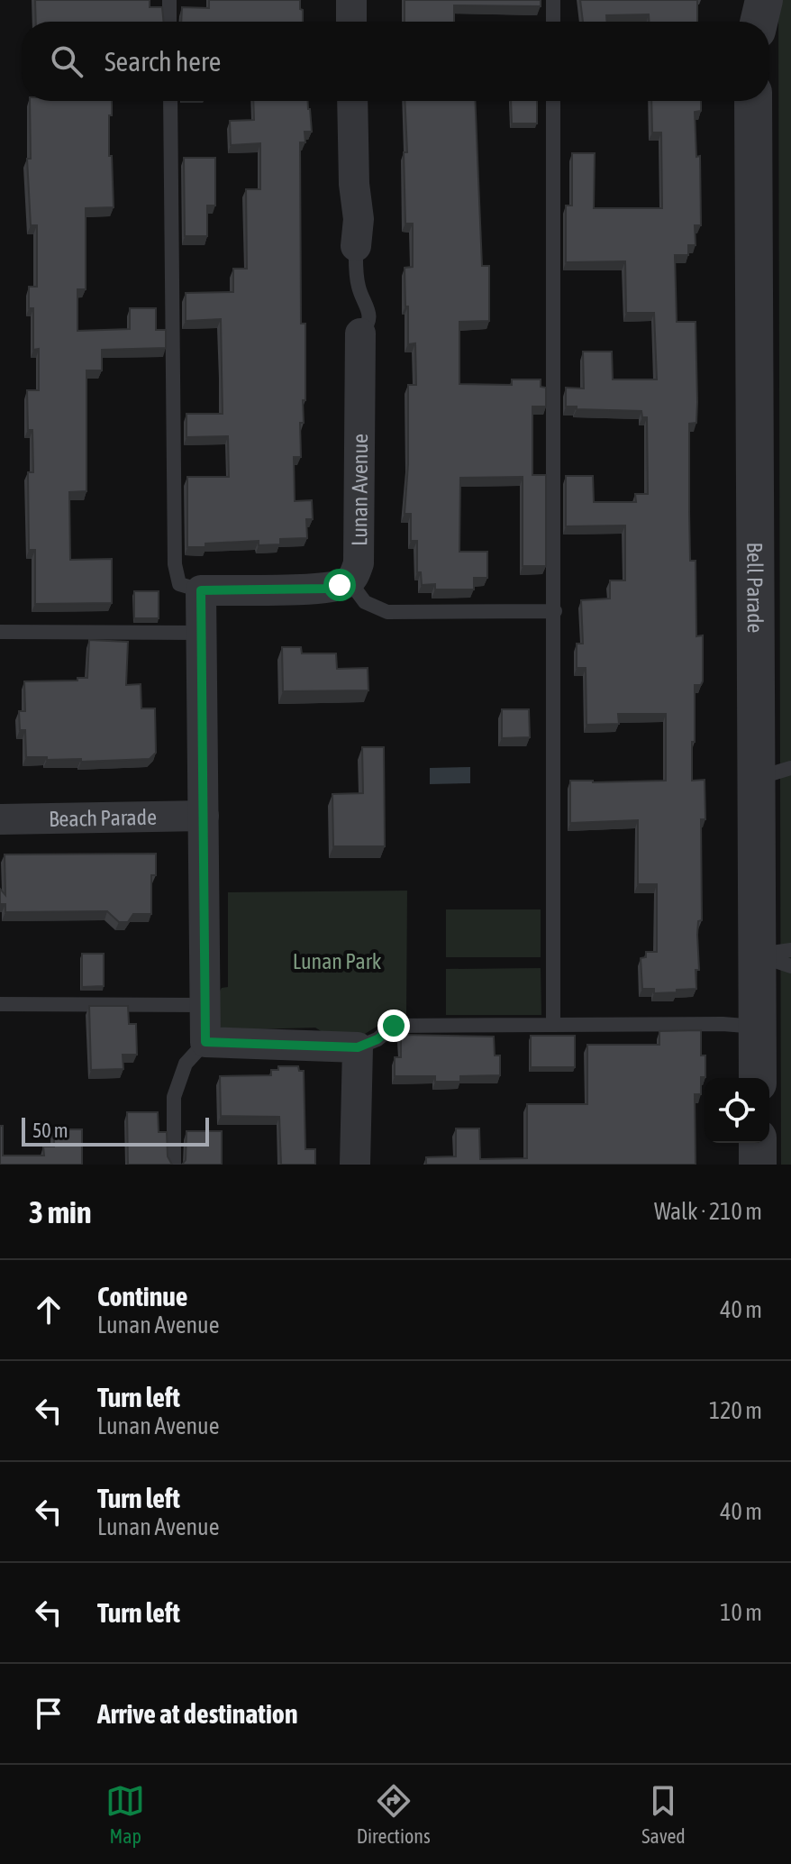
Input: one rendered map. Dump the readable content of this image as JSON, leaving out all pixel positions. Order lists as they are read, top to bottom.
{
  "streets": {
    "street": ["Lunan Avenue", "Bell Parade", "Beach Parade"]
  },
  "parks": ["Lunan Park"],
  "scale_bar": "50 m",
  "page": {
    "search": "Search here",
    "scale": "50 m",
    "heading": ["3 min", "Walk · 210 m"],
    "list": [
      ["Continue", "Lunan Avenue", "40 m"],
      ["Turn left", "Lunan Avenue", "120 m"],
      ["Turn left", "Lunan Avenue", "40 m"],
      ["Turn left", "10 m"],
      "Arrive at destination"
    ],
    "nav": ["Map", "Directions", "Saved"]
  }
}
